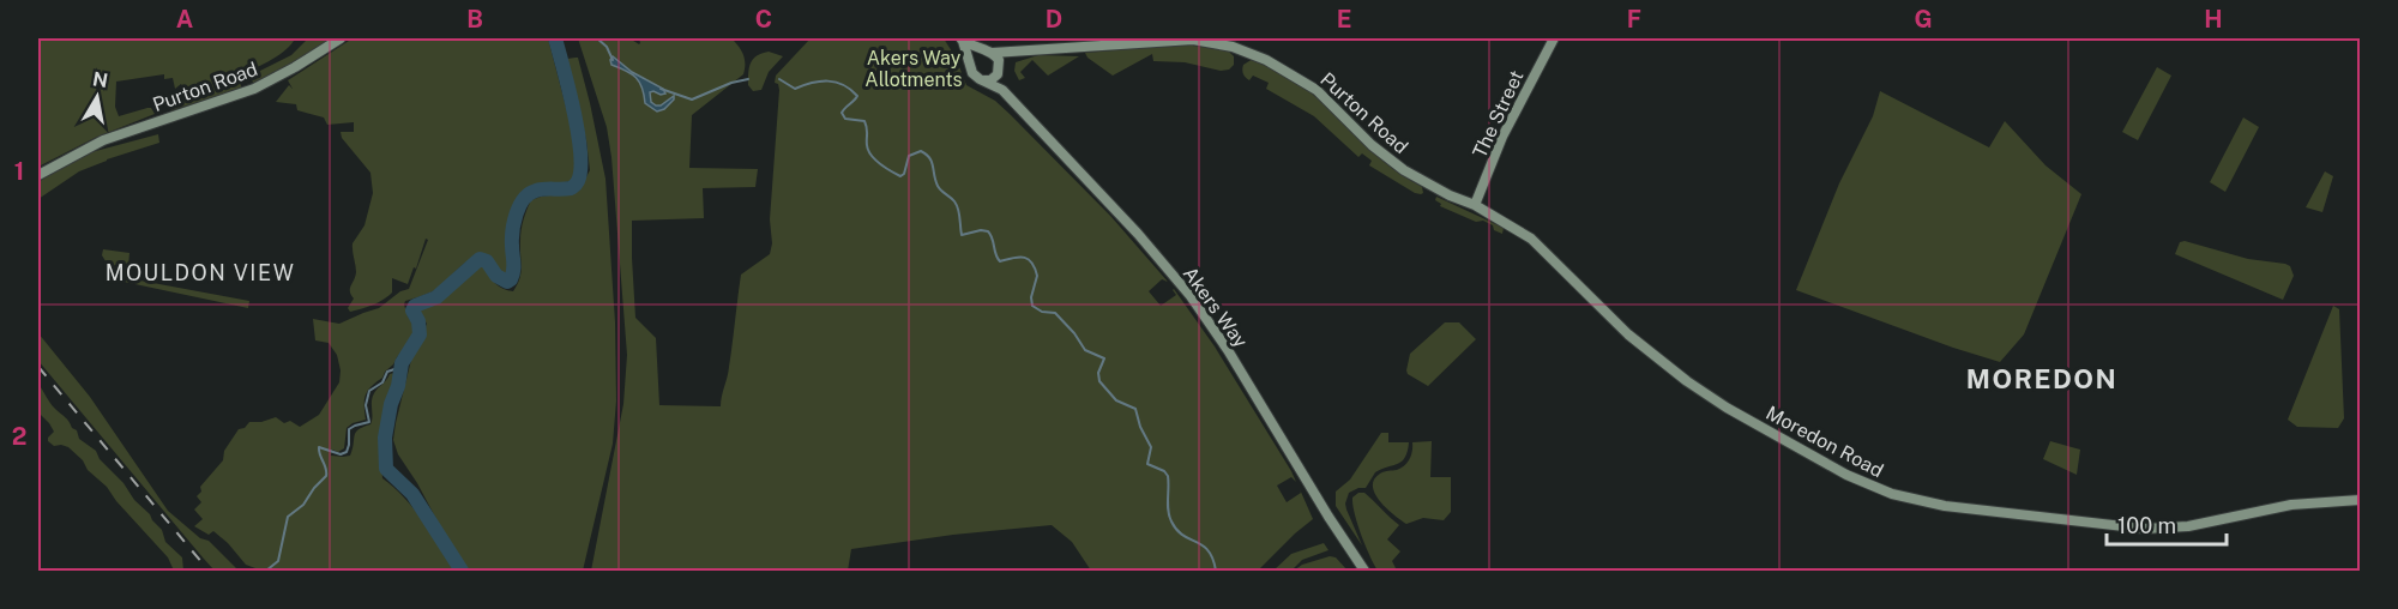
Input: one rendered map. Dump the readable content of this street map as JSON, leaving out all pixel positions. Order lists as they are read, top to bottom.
{
  "streets": {
    "street": [
      "Purton Road",
      "The Street",
      "Akers Way",
      "Moredon Road"
    ]
  },
  "crossings": [
    ["Purton Road", "The Street"],
    ["Purton Road", "Akers Way"],
    ["Purton Road", "Moredon Road"],
    ["The Street", "Moredon Road"]
  ],
  "districts": ["MOULDON VIEW", "MOREDON"],
  "parks": ["Akers Way Allotments"],
  "scale_bar": "100 m",
  "north": "top",
  "grid": {
    "columns": [
      "A",
      "B",
      "C",
      "D",
      "E",
      "F",
      "G",
      "H"
    ],
    "rows": ["1", "2"]
  }
}
